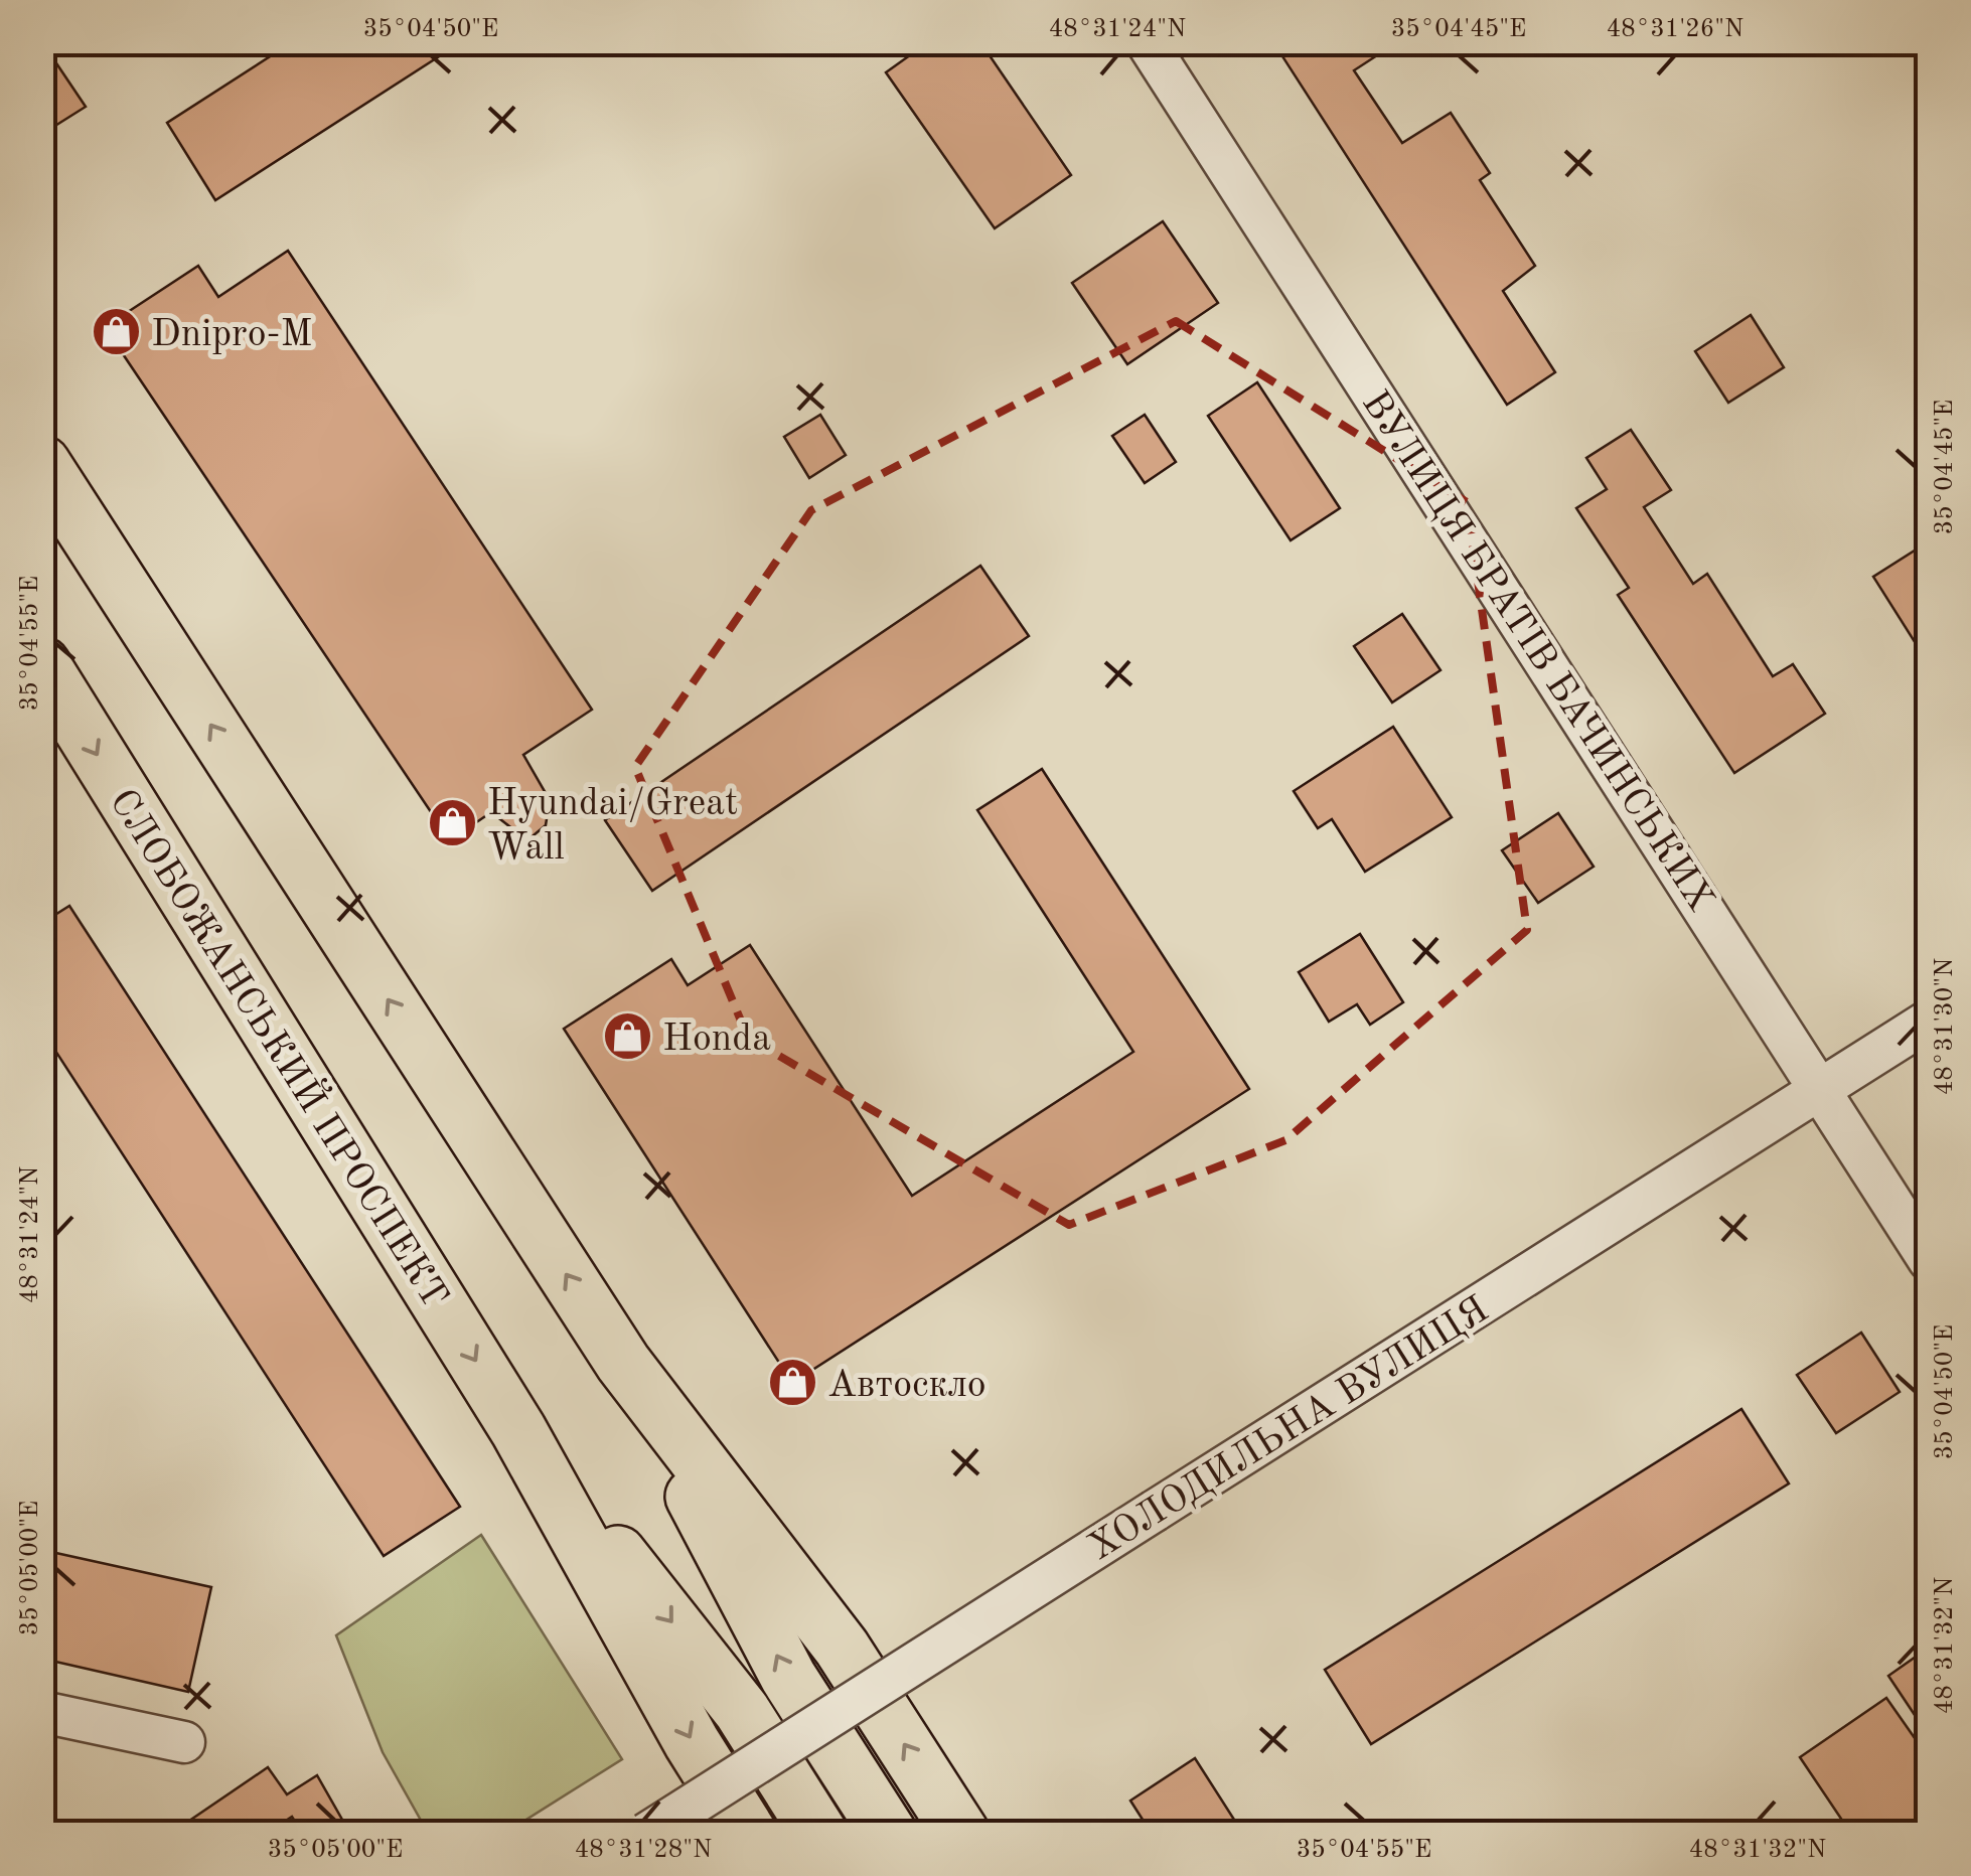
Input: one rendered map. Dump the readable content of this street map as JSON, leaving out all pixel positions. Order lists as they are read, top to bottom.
{
  "streets": {
    "main road": ["СЛОБОЖАНСЬКИЙ ПРОСПЕКТ"],
    "street": ["ВУЛИЦЯ БРАТІВ БАЧИНСЬКИХ", "ХОЛОДИЛЬНА ВУЛИЦЯ"]
  },
  "crossings": [
    ["ВУЛИЦЯ БРАТІВ БАЧИНСЬКИХ", "ХОЛОДИЛЬНА ВУЛИЦЯ"]
  ],
  "places": {
    "shop": [
      "Dnipro-M",
      "Hyundai/Great Wall",
      "Honda",
      "Автоскло"
    ]
  },
  "coordinates": [
    "35°04'50\"E",
    "48°31'24\"N",
    "35°04'45\"E",
    "48°31'26\"N",
    "35°04'55\"E",
    "48°31'30\"N",
    "35°05'00\"E",
    "48°31'32\"N",
    "48°31'28\"N"
  ]
}
